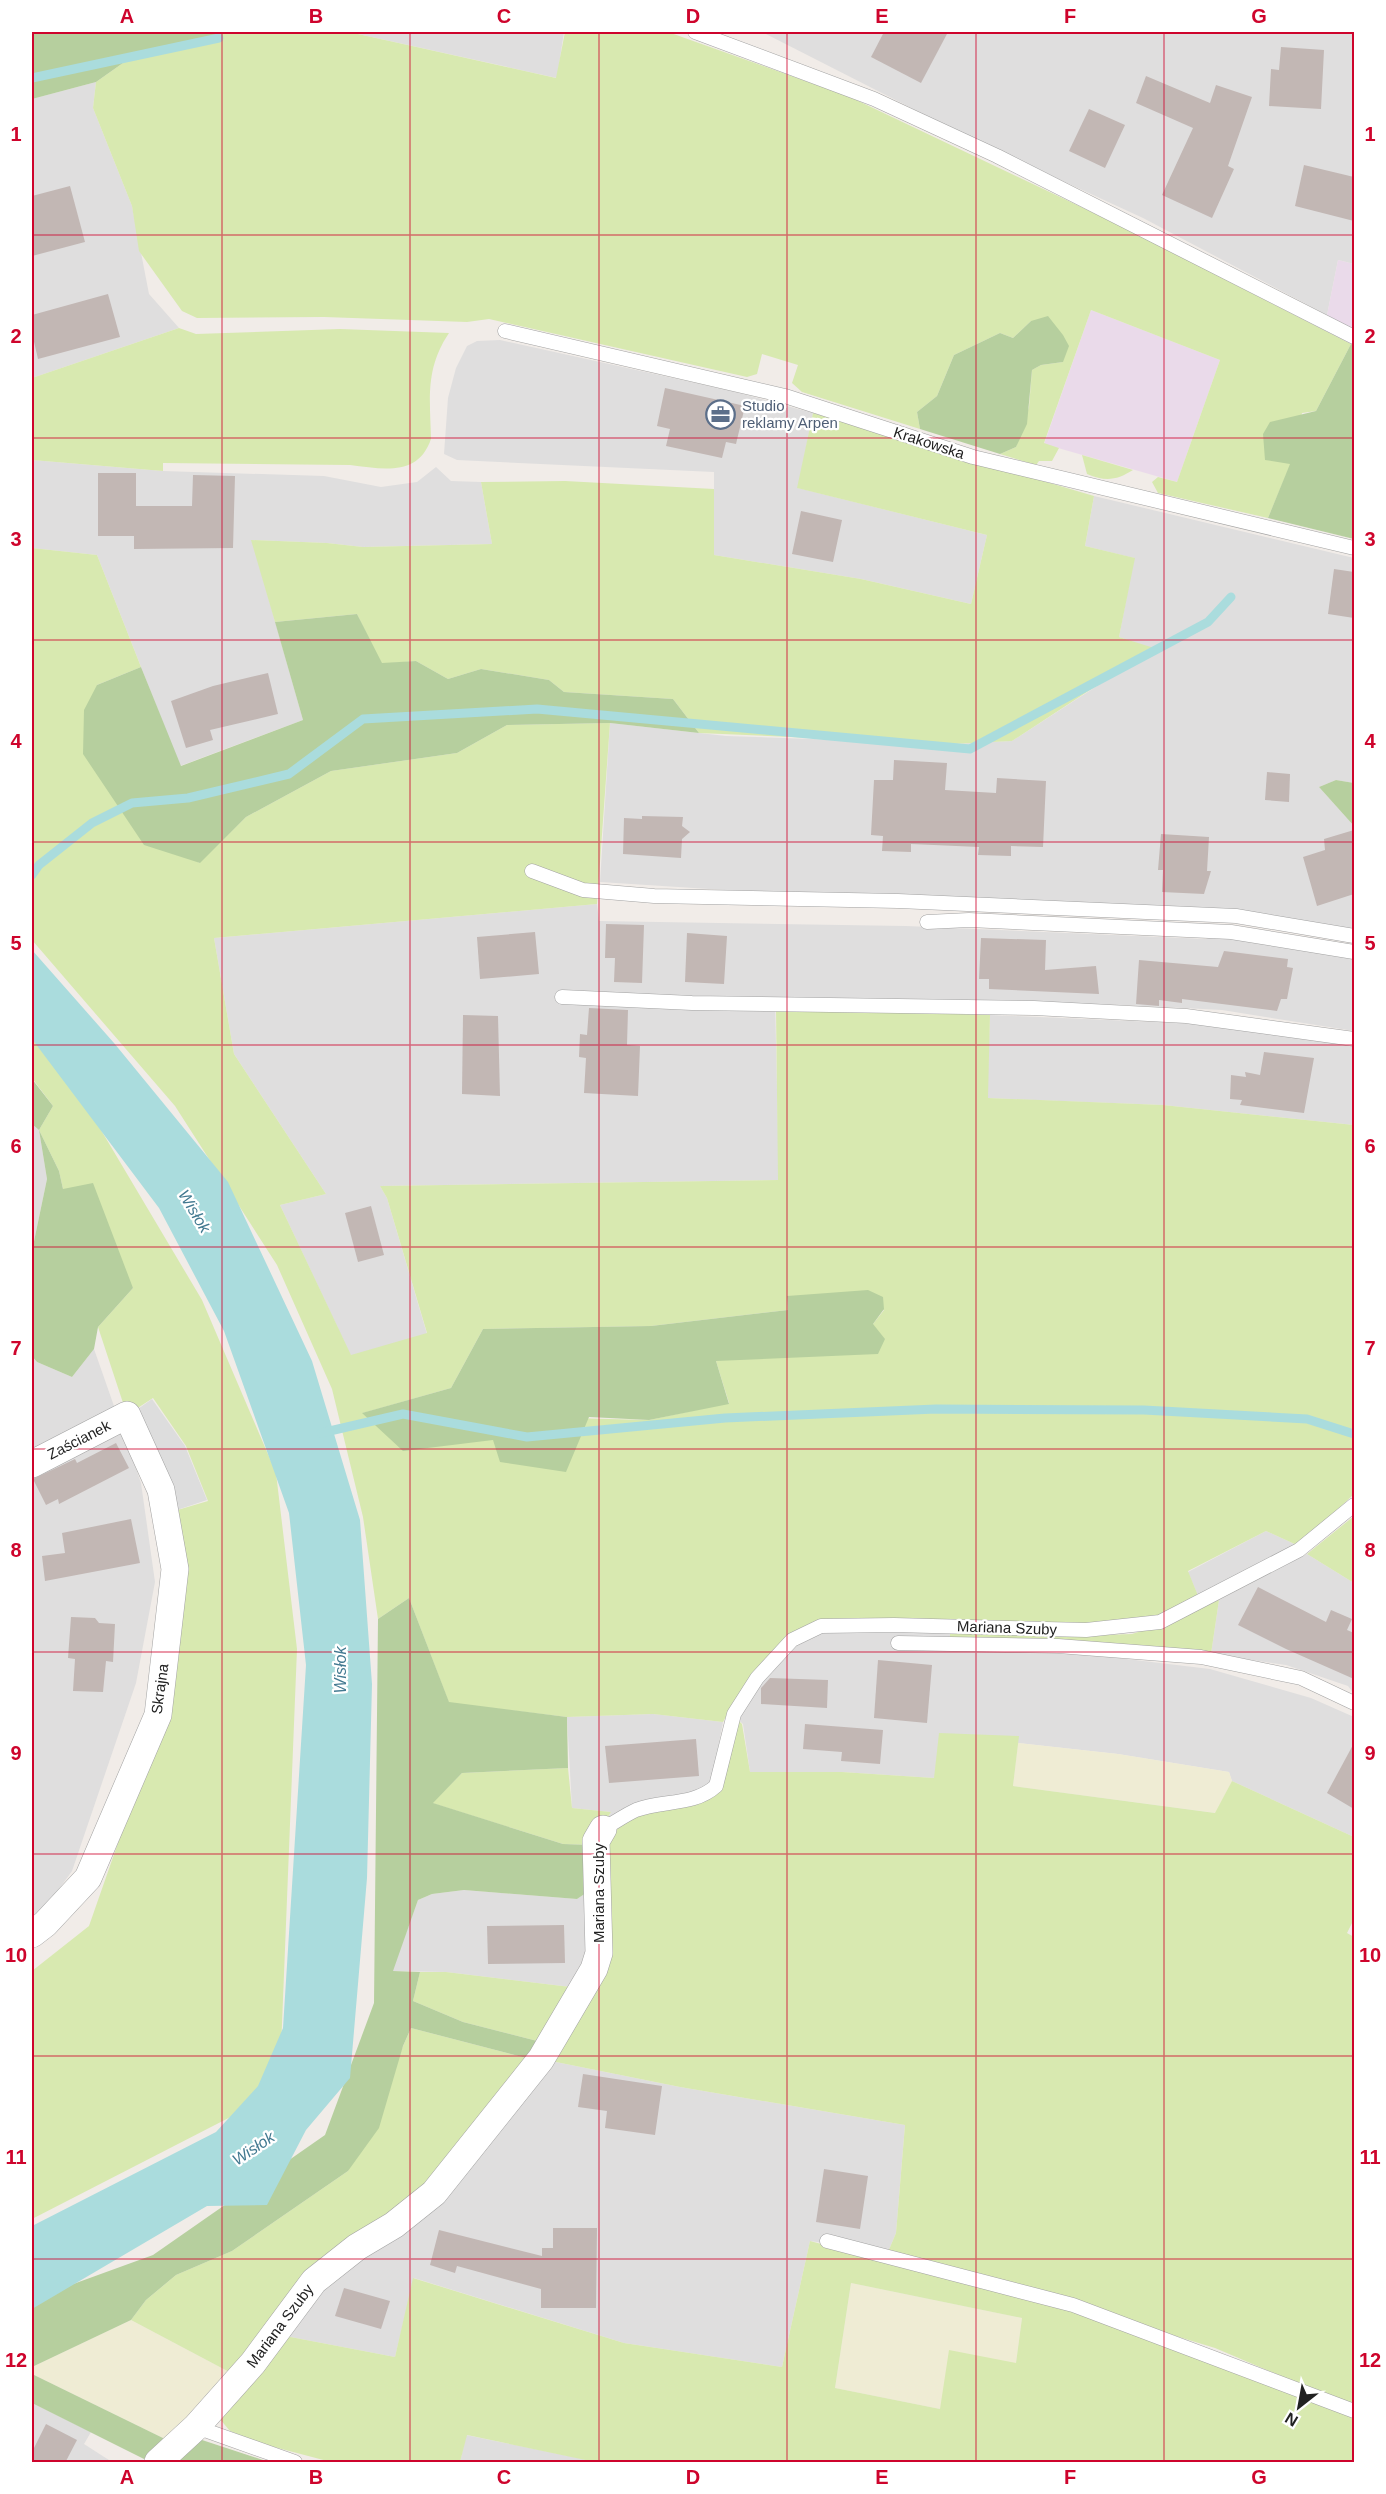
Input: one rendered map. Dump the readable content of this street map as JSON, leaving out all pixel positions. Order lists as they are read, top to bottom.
{
  "streets": {
    "street": ["Zaścianek", "Mariana Szuby", "Skrajna"],
    "lane": ["Krakowska"]
  },
  "crossings": [
    ["Zaścianek", "Skrajna"]
  ],
  "water": ["Wisłok"],
  "places": {
    "office": ["Studio reklamy Arpen"]
  },
  "north": "bottom left",
  "grid": {
    "columns": [
      "A",
      "B",
      "C",
      "D",
      "E",
      "F",
      "G"
    ],
    "rows": [
      "1",
      "2",
      "3",
      "4",
      "5",
      "6",
      "7",
      "8",
      "9",
      "10",
      "11",
      "12"
    ]
  }
}
